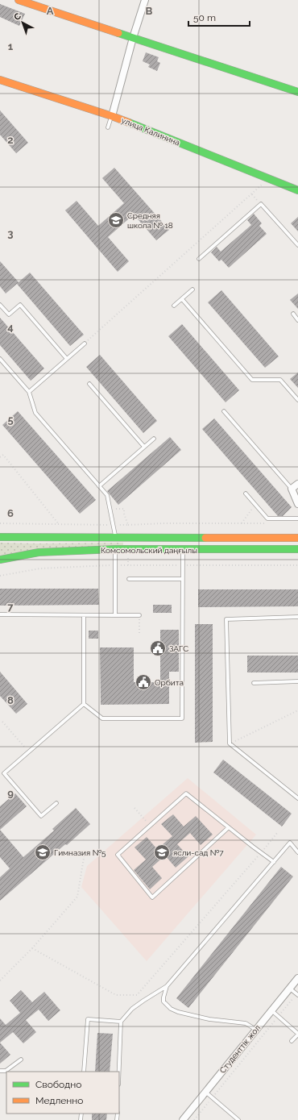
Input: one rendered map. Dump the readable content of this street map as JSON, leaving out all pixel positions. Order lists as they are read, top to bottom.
{
  "streets": {
    "street": ["улица Калинина", "Комсомольский даңғылы", "Студенттік жол"]
  },
  "places": {
    "school or university": ["Средняя школа № 18", "Гимназия №5", "ясли-сад №7"],
    "public building": ["ЗАГС", "Орбита"]
  },
  "legend": ["Свободно", "Медленно"],
  "scale_bar": "50 m",
  "north": "top left",
  "grid": {
    "columns": ["A", "B"],
    "rows": [
      "1",
      "2",
      "3",
      "4",
      "5",
      "6",
      "7",
      "8",
      "9"
    ]
  }
}
